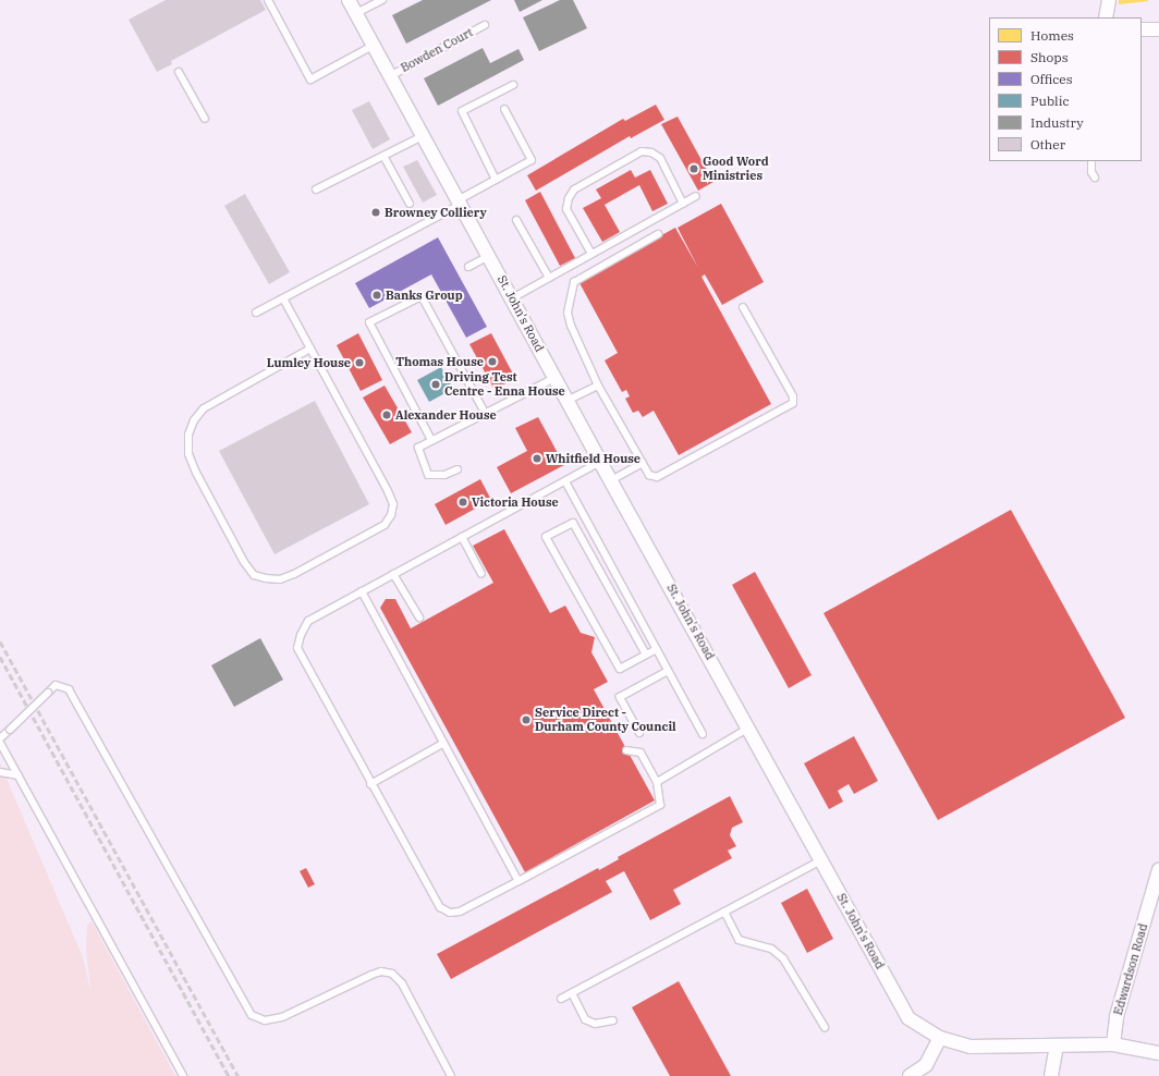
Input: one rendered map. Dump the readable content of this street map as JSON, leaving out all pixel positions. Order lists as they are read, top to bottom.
{
  "streets": {
    "street": ["St. John's Road", "Edwardson Road"],
    "lane": ["Bowden Court"]
  },
  "crossings": [
    ["Bowden Court", "St. John's Road"],
    ["St. John's Road", "Edwardson Road"]
  ],
  "places": [
    "Good Word Ministries",
    "Browney Colliery",
    "Banks Group",
    "Thomas House",
    "Lumley House",
    "Driving Test Centre - Enna House",
    "Alexander House",
    "Whitfield House",
    "Victoria House",
    "Service Direct - Durham County Council"
  ],
  "legend": [
    "Homes",
    "Shops",
    "Offices",
    "Public",
    "Industry",
    "Other"
  ]
}
